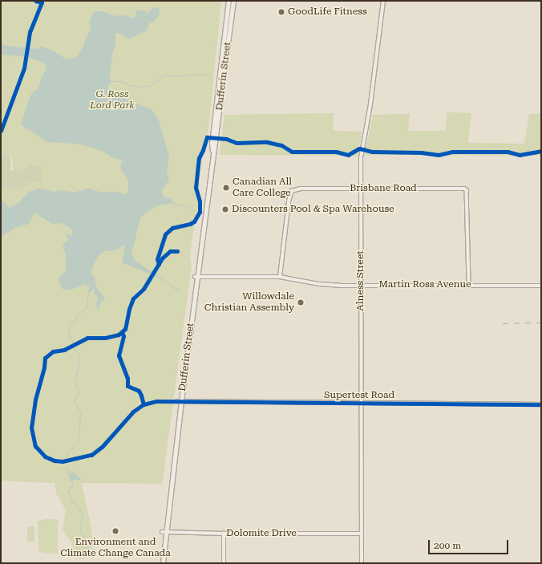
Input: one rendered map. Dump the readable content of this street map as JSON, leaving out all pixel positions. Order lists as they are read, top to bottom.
{
  "streets": {
    "main road": ["Dufferin Street"],
    "street": [
      "Brisbane Road",
      "Alness Street",
      "Martin Ross Avenue",
      "Supertest Road",
      "Dolomite Drive"
    ]
  },
  "crossings": [
    ["Dufferin Street", "Martin Ross Avenue"],
    ["Dufferin Street", "Supertest Road"],
    ["Dufferin Street", "Dolomite Drive"],
    ["Brisbane Road", "Alness Street"],
    ["Brisbane Road", "Martin Ross Avenue"],
    ["Alness Street", "Martin Ross Avenue"],
    ["Alness Street", "Supertest Road"],
    ["Alness Street", "Dolomite Drive"]
  ],
  "parks": ["G. Ross Lord Park"],
  "places": [
    "GoodLife Fitness",
    "Canadian All Care College",
    "Discounters Pool & Spa Warehouse",
    "Willowdale Christian Assembly",
    "Environment and Climate Change Canada"
  ],
  "scale_bar": "200 m"
}
